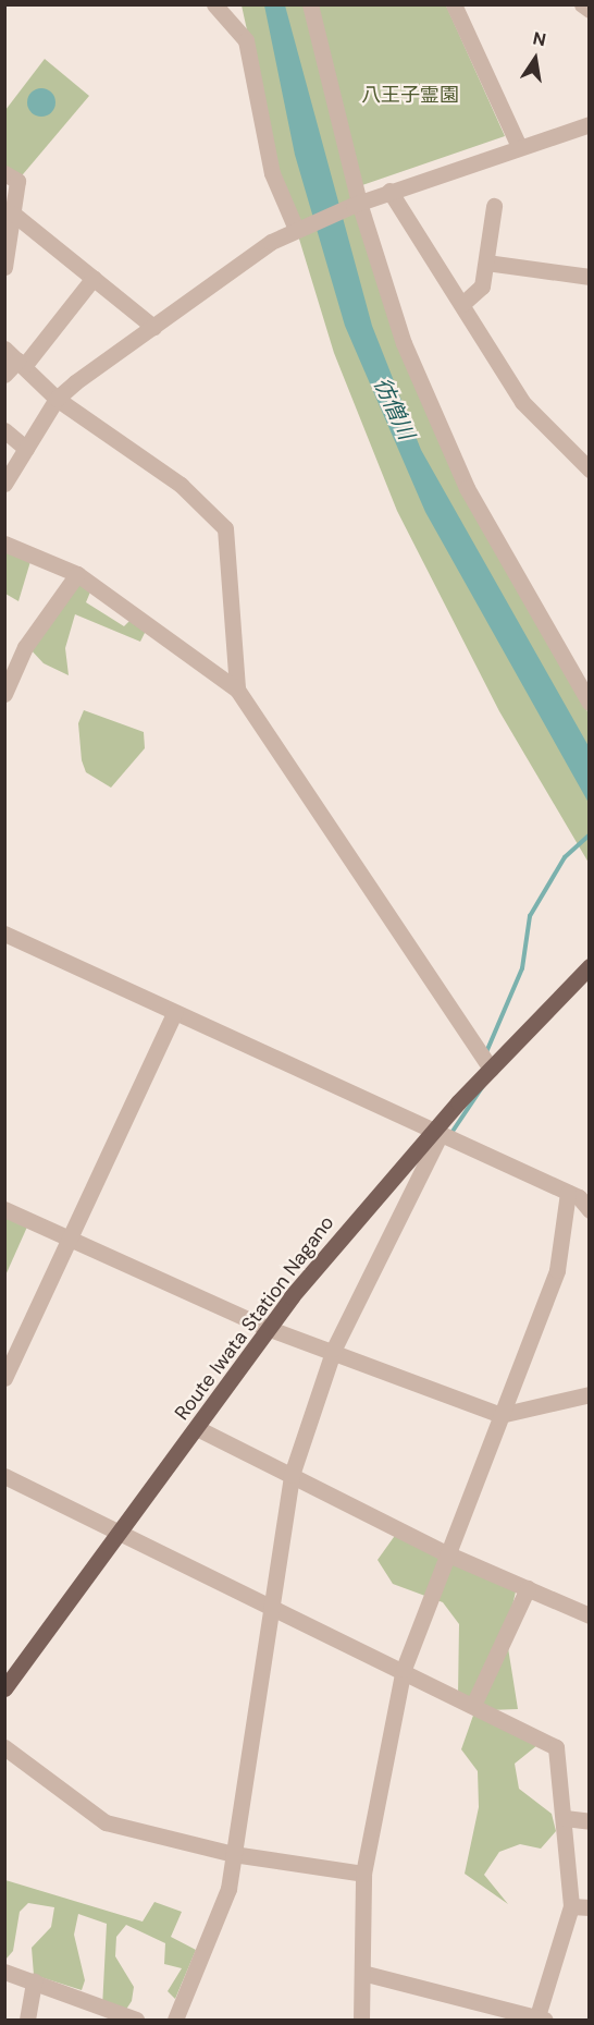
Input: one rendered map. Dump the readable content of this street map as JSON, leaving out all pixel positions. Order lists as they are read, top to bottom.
{
  "streets": {
    "main road": ["Route Iwata Station Nagano"]
  },
  "water": ["彷僧川"],
  "parks": ["八王子霊園"],
  "north": "top"
}
